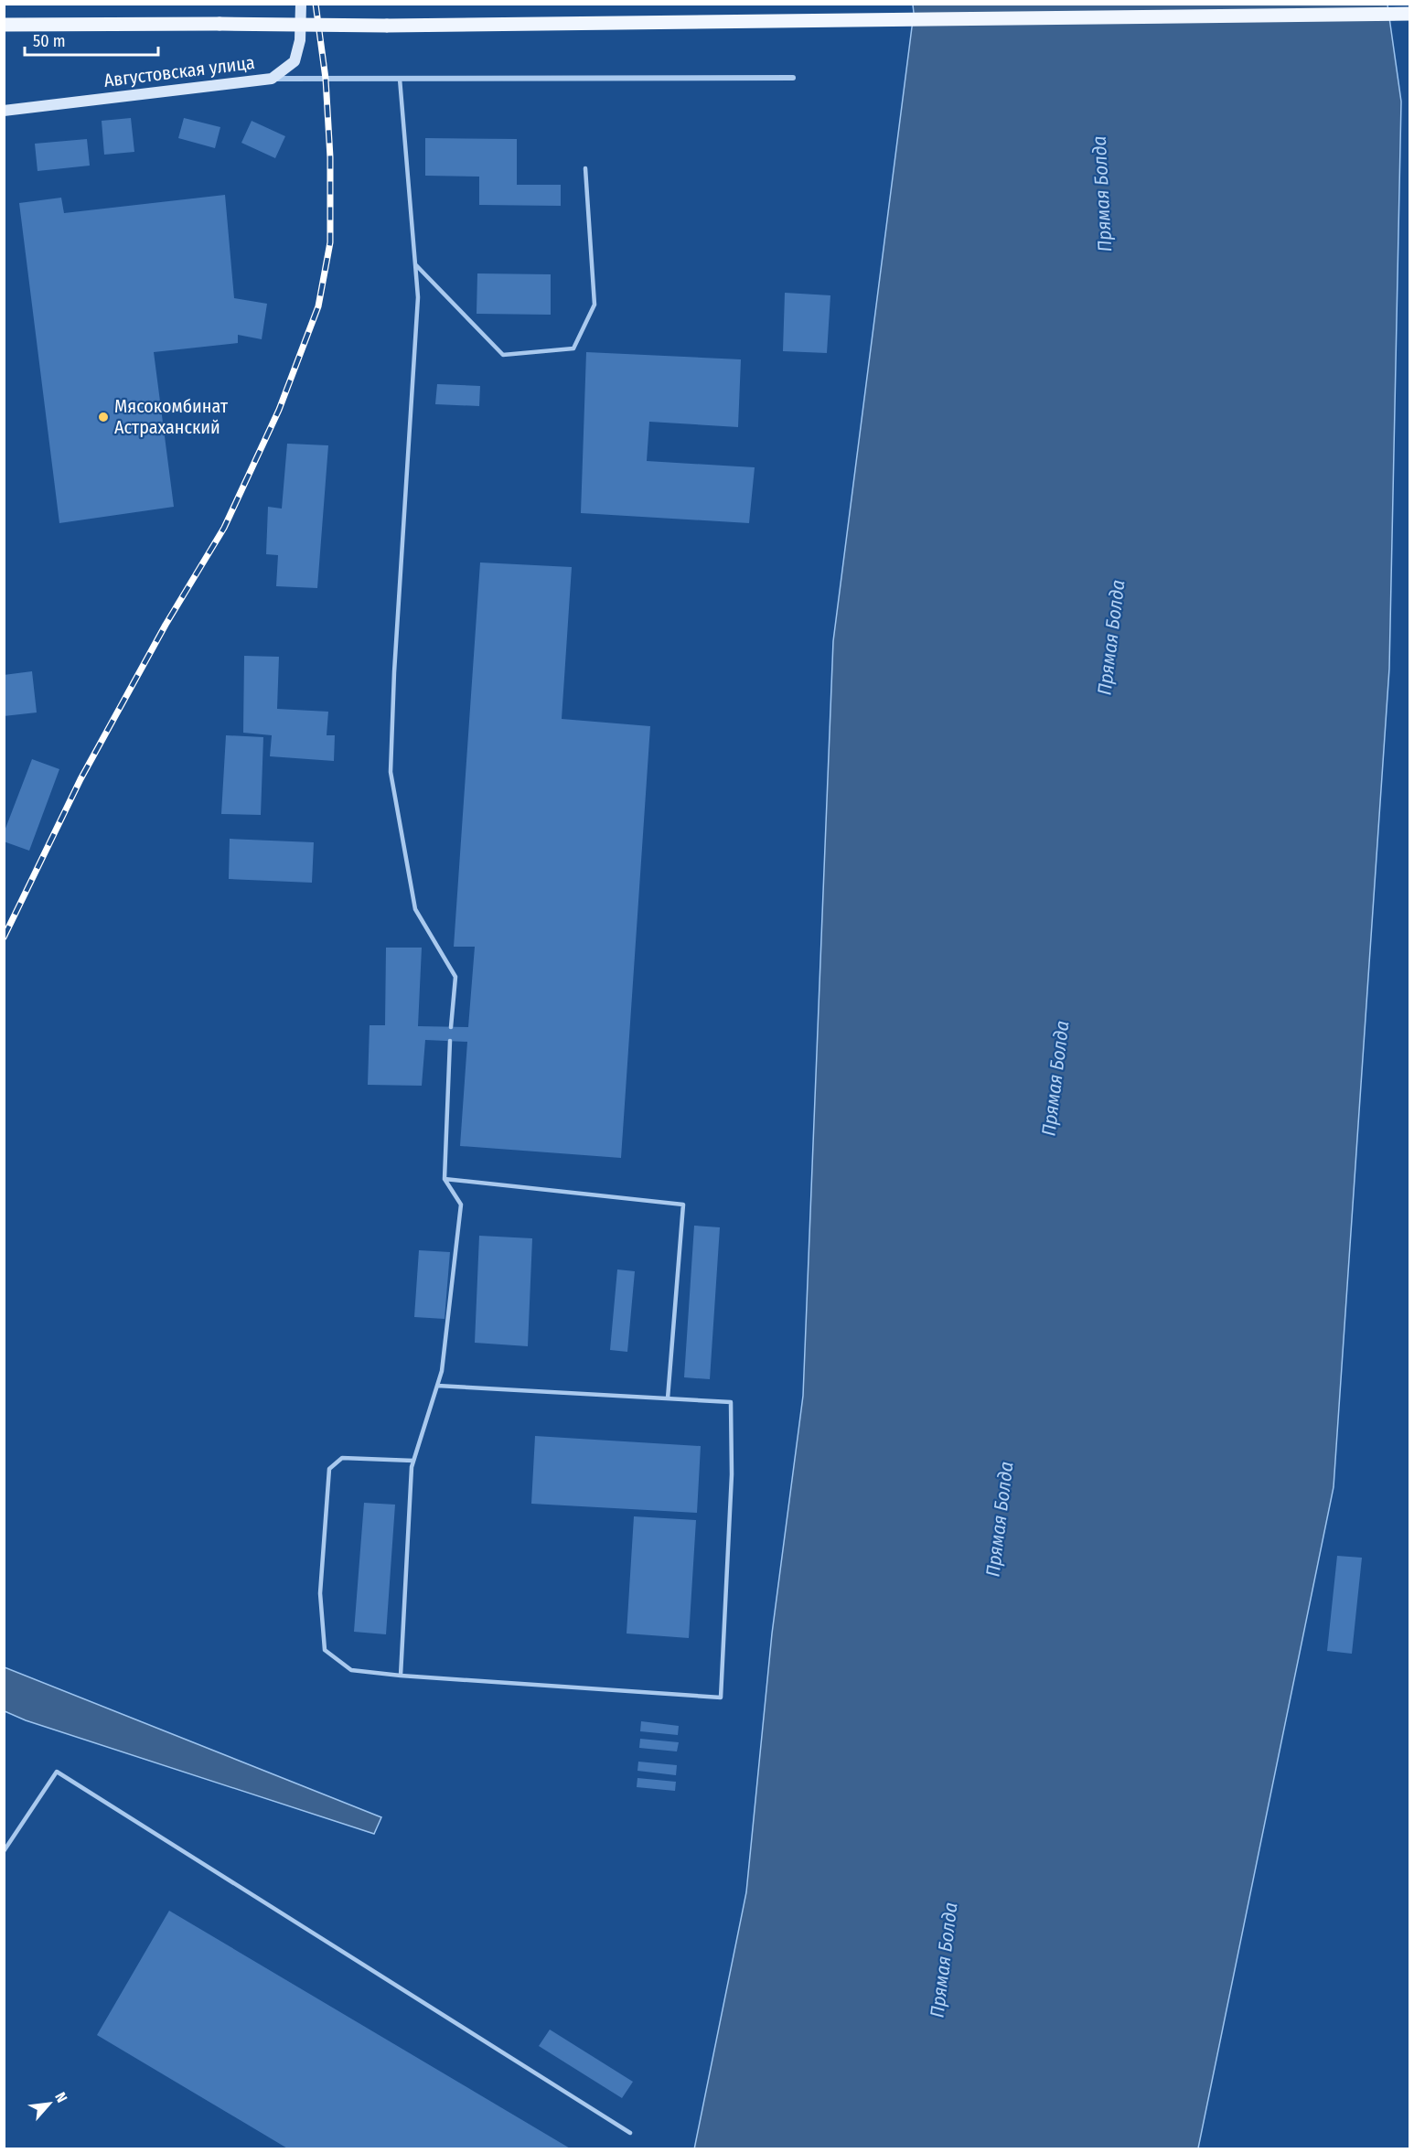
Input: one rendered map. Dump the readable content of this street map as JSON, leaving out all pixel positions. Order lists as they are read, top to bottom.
{
  "streets": {
    "street": ["Августовская улица"]
  },
  "water": ["Прямая Болда"],
  "places": ["Мясокомбинат Астраханский"],
  "scale_bar": "50 m",
  "north": "top right"
}
